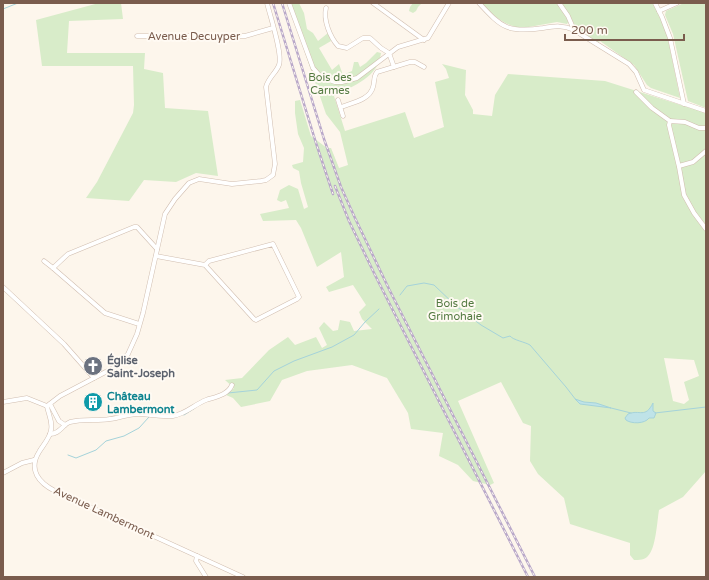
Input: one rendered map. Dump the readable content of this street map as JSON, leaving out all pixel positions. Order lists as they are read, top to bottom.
{
  "streets": {
    "street": ["Avenue Decuyper", "Avenue Lambermont"]
  },
  "parks": ["Bois des Carmes", "Bois de Grimohaie"],
  "places": {
    "church": ["Église Saint-Joseph"],
    "building": ["Château Lambermont"]
  },
  "scale_bar": "200 m"
}
